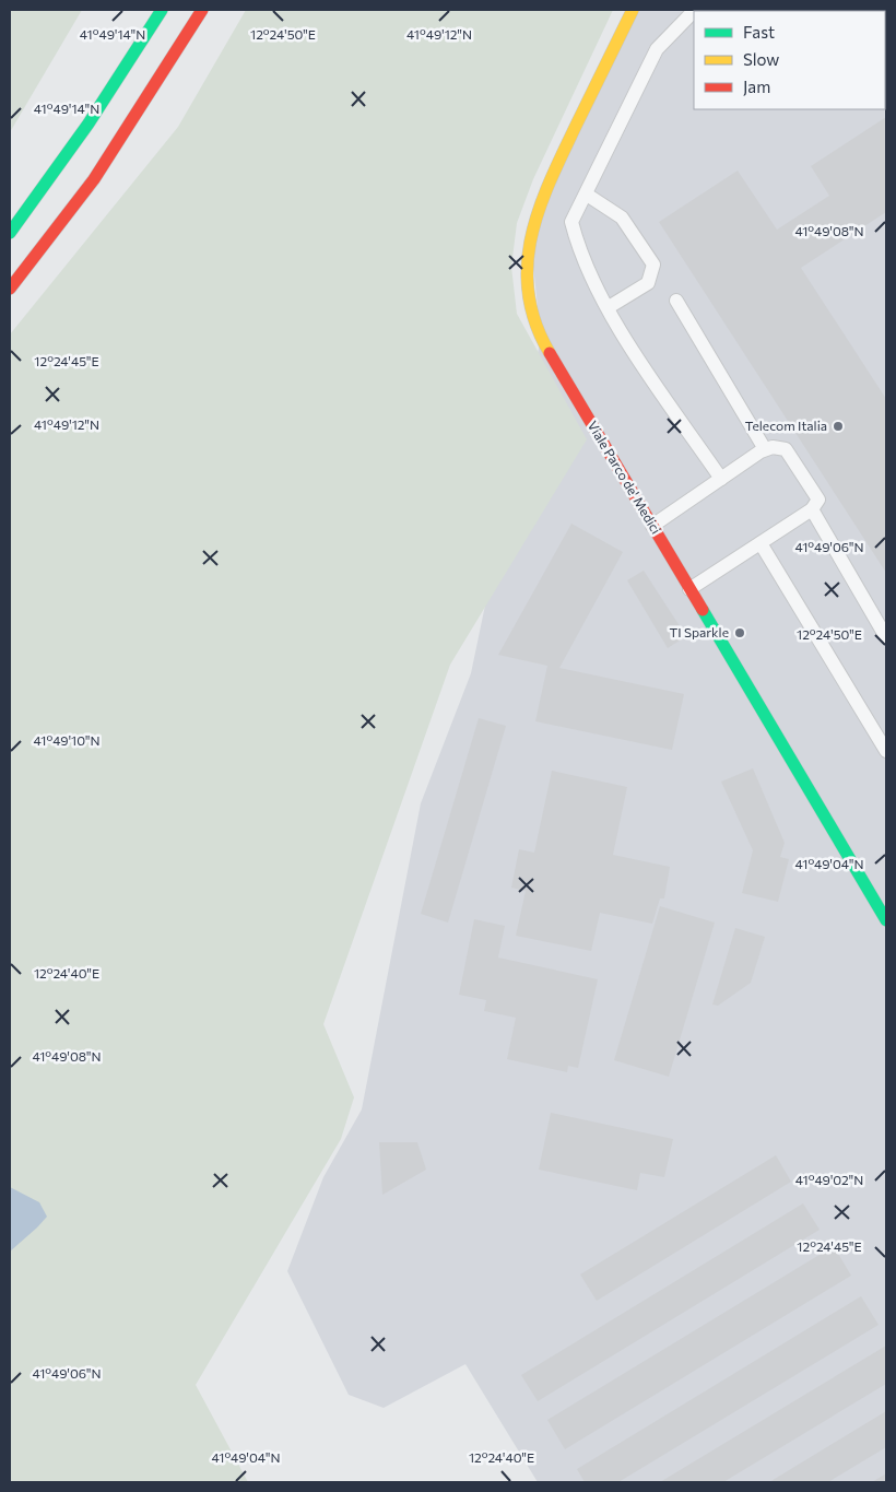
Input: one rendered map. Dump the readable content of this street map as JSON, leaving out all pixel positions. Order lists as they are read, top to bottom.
{
  "streets": {
    "main road": ["Viale Parco de' Medici"]
  },
  "places": ["Telecom Italia", "TI Sparkle"],
  "legend": ["Fast", "Slow", "Jam"],
  "coordinates": [
    "41°49'14\"N",
    "41°49'12\"N",
    "12°24'50\"E",
    "41°49'08\"N",
    "12°24'45\"E",
    "41°49'06\"N",
    "41°49'10\"N",
    "41°49'04\"N",
    "12°24'40\"E",
    "41°49'02\"N"
  ]
}
